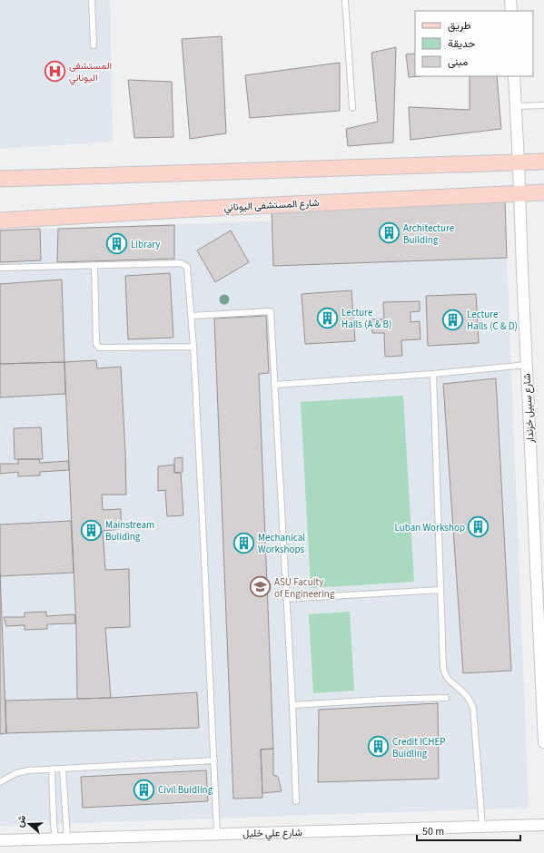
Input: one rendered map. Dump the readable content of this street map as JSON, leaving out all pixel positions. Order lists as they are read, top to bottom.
{
  "streets": {
    "street": ["شارع المستشفى اليوناني", "شارع سبيل خزندار", "شارع علي خليل"]
  },
  "crossings": [
    ["شارع المستشفى اليوناني", "شارع سبيل خزندار"]
  ],
  "places": {
    "hospital": ["المستشفى اليوناني"],
    "building": [
      "Architecture Building",
      "Library",
      "Lecture Halls (A & B)",
      "Lecture Halls (C & D)",
      "Luban Workshop",
      "Mainstream Buliding",
      "Mechanical Workshops",
      "Credit ICHEP Buidling",
      "Civil Buidling"
    ],
    "school or university": ["ASU Faculty of Engineering"]
  },
  "legend": ["طريق", "حديقة", "مبنى"],
  "scale_bar": "50 m",
  "north": "left"
}
